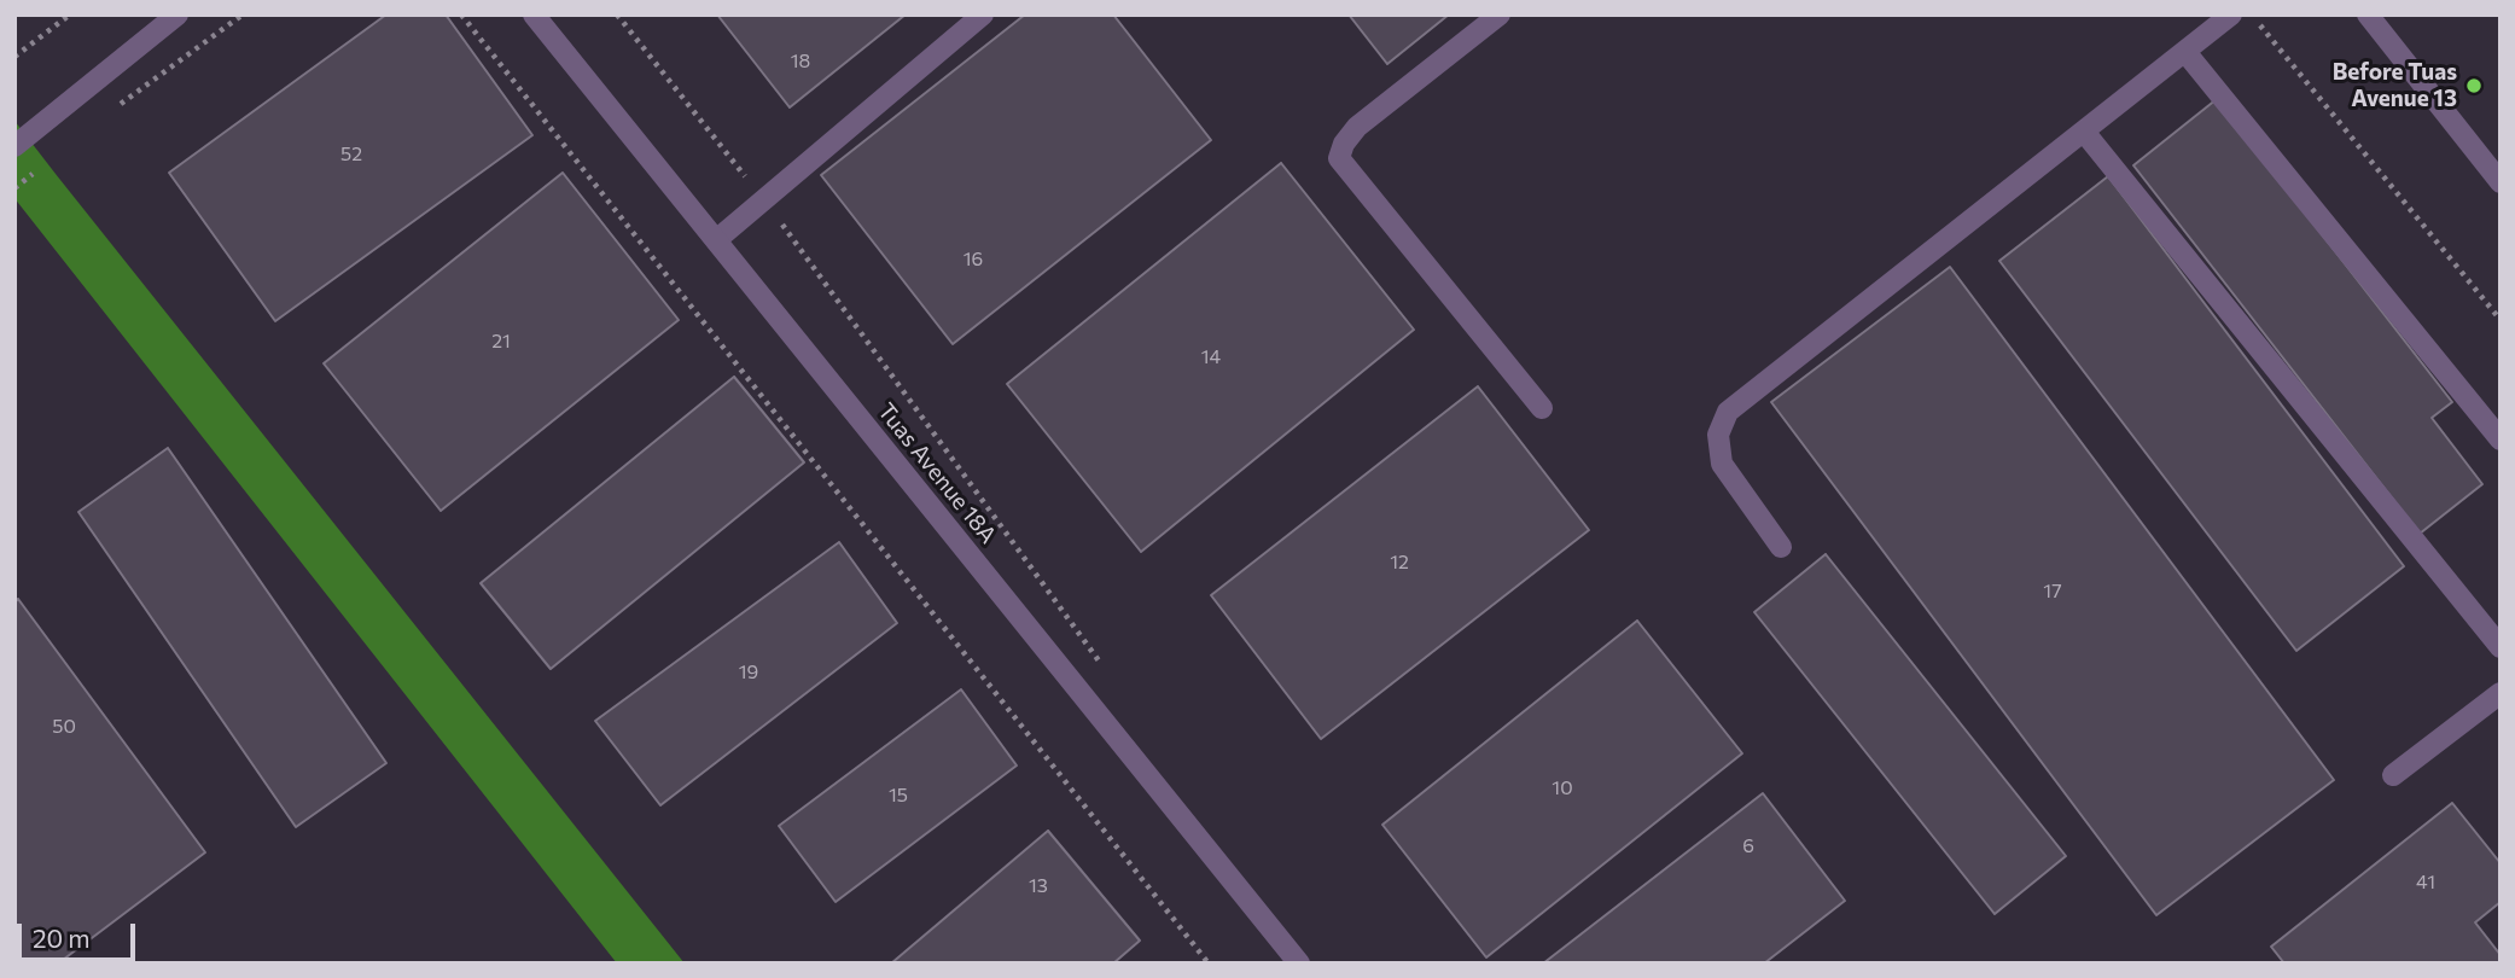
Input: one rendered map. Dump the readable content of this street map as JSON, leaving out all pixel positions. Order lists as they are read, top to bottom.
{
  "streets": {
    "street": ["Tuas Avenue 18A"]
  },
  "places": ["Before Tuas Avenue 13"],
  "house_numbers": [
    "18",
    "52",
    "16",
    "21",
    "14",
    "12",
    "17",
    "19",
    "50",
    "10",
    "15",
    "6",
    "41",
    "13"
  ],
  "scale_bar": "20 m"
}
